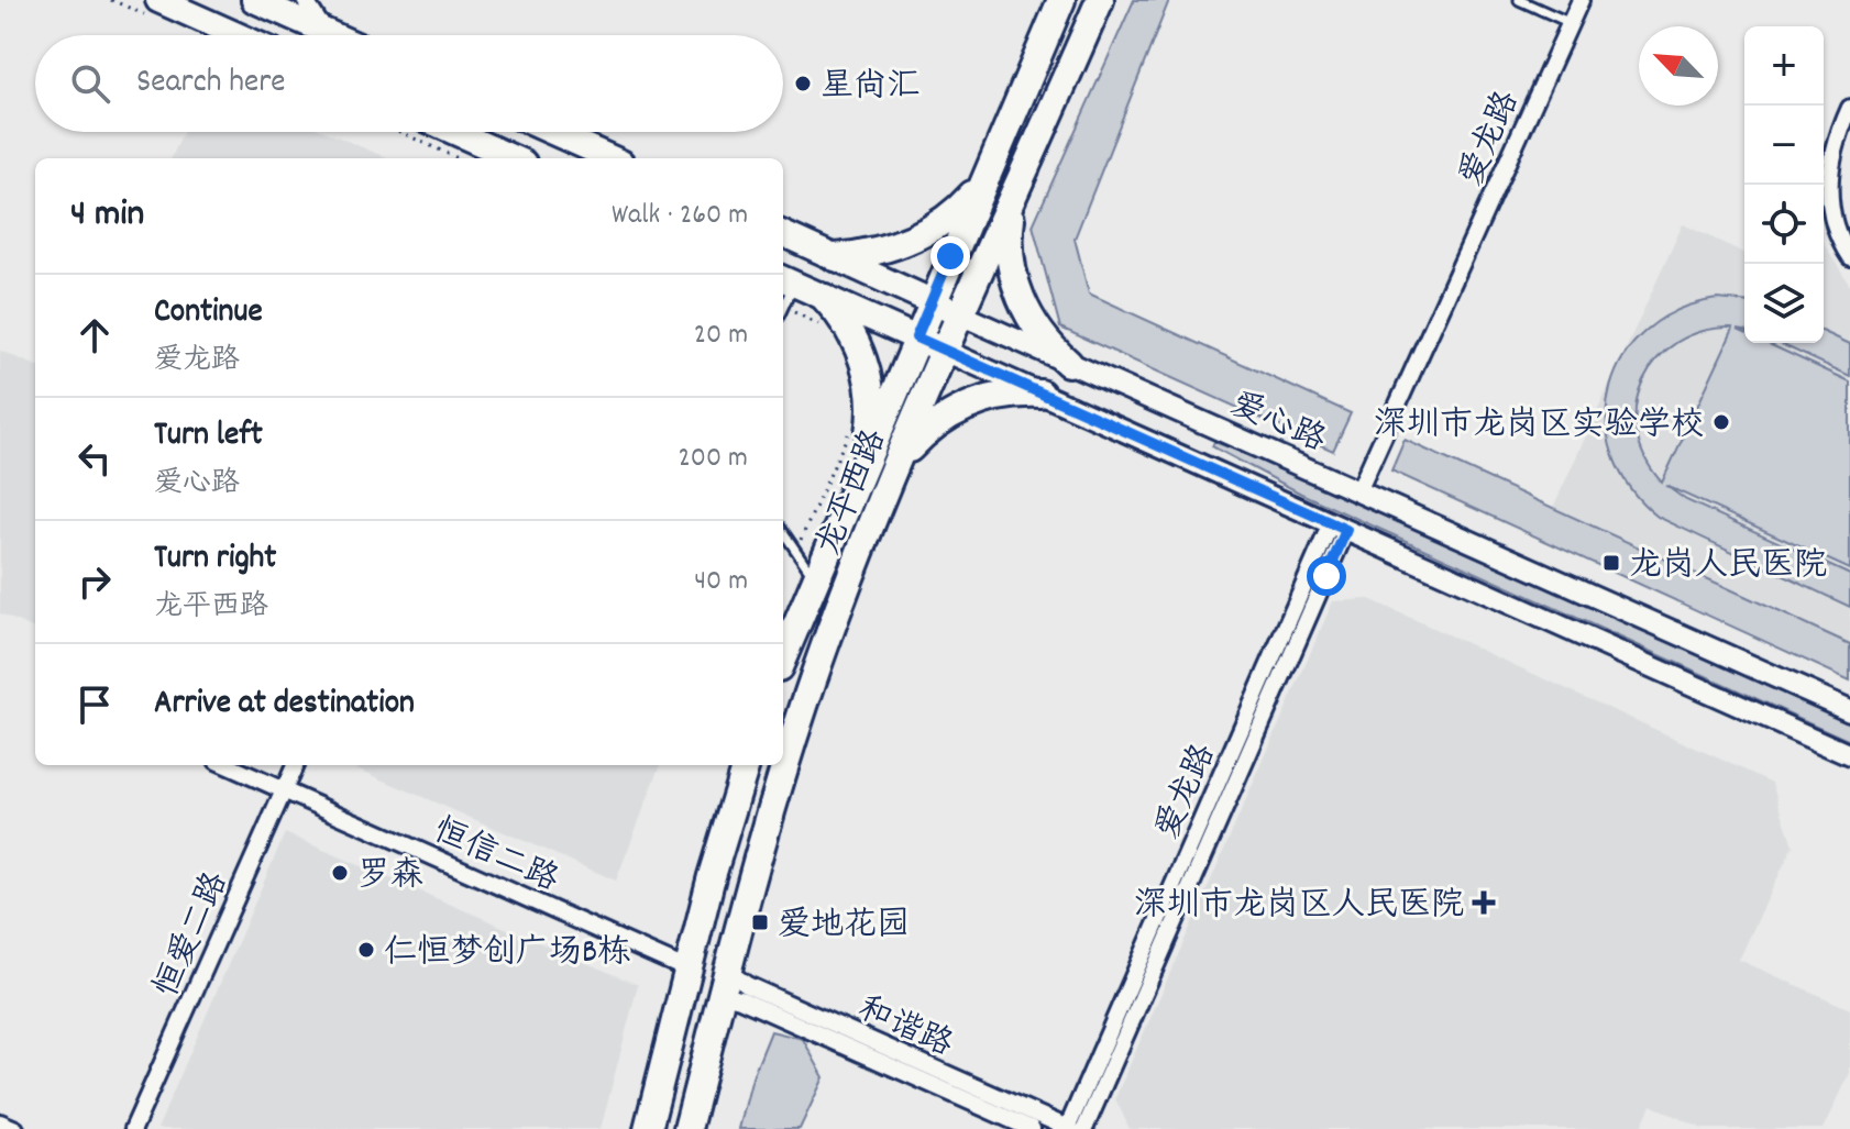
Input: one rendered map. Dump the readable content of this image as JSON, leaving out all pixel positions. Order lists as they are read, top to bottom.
{
  "streets": {
    "main road": ["爱心路", "龙平西路"],
    "street": [
      "爱龙路",
      "恒信二路",
      "恒爱二路",
      "和谐路"
    ]
  },
  "crossings": [
    ["爱龙路", "爱心路"],
    ["爱龙路", "和谐路"],
    ["爱心路", "龙平西路"],
    ["龙平西路", "和谐路"],
    ["恒信二路", "恒爱二路"]
  ],
  "places": {
    "other": [
      "星尚汇",
      "深圳市龙岗区实验学校",
      "罗森",
      "仁恒梦创广场B栋"
    ],
    "transit": ["龙岗人民医院", "爱地花园"],
    "health": ["深圳市龙岗区人民医院"]
  },
  "north": "top left",
  "page": {
    "map_buttons": ["+", "−"],
    "search": "Search here",
    "heading": ["4 min", "Walk · 260 m"],
    "list": [
      ["Continue", "爱龙路", "20 m"],
      ["Turn left", "爱心路", "200 m"],
      ["Turn right", "龙平西路", "40 m"],
      "Arrive at destination"
    ]
  }
}
